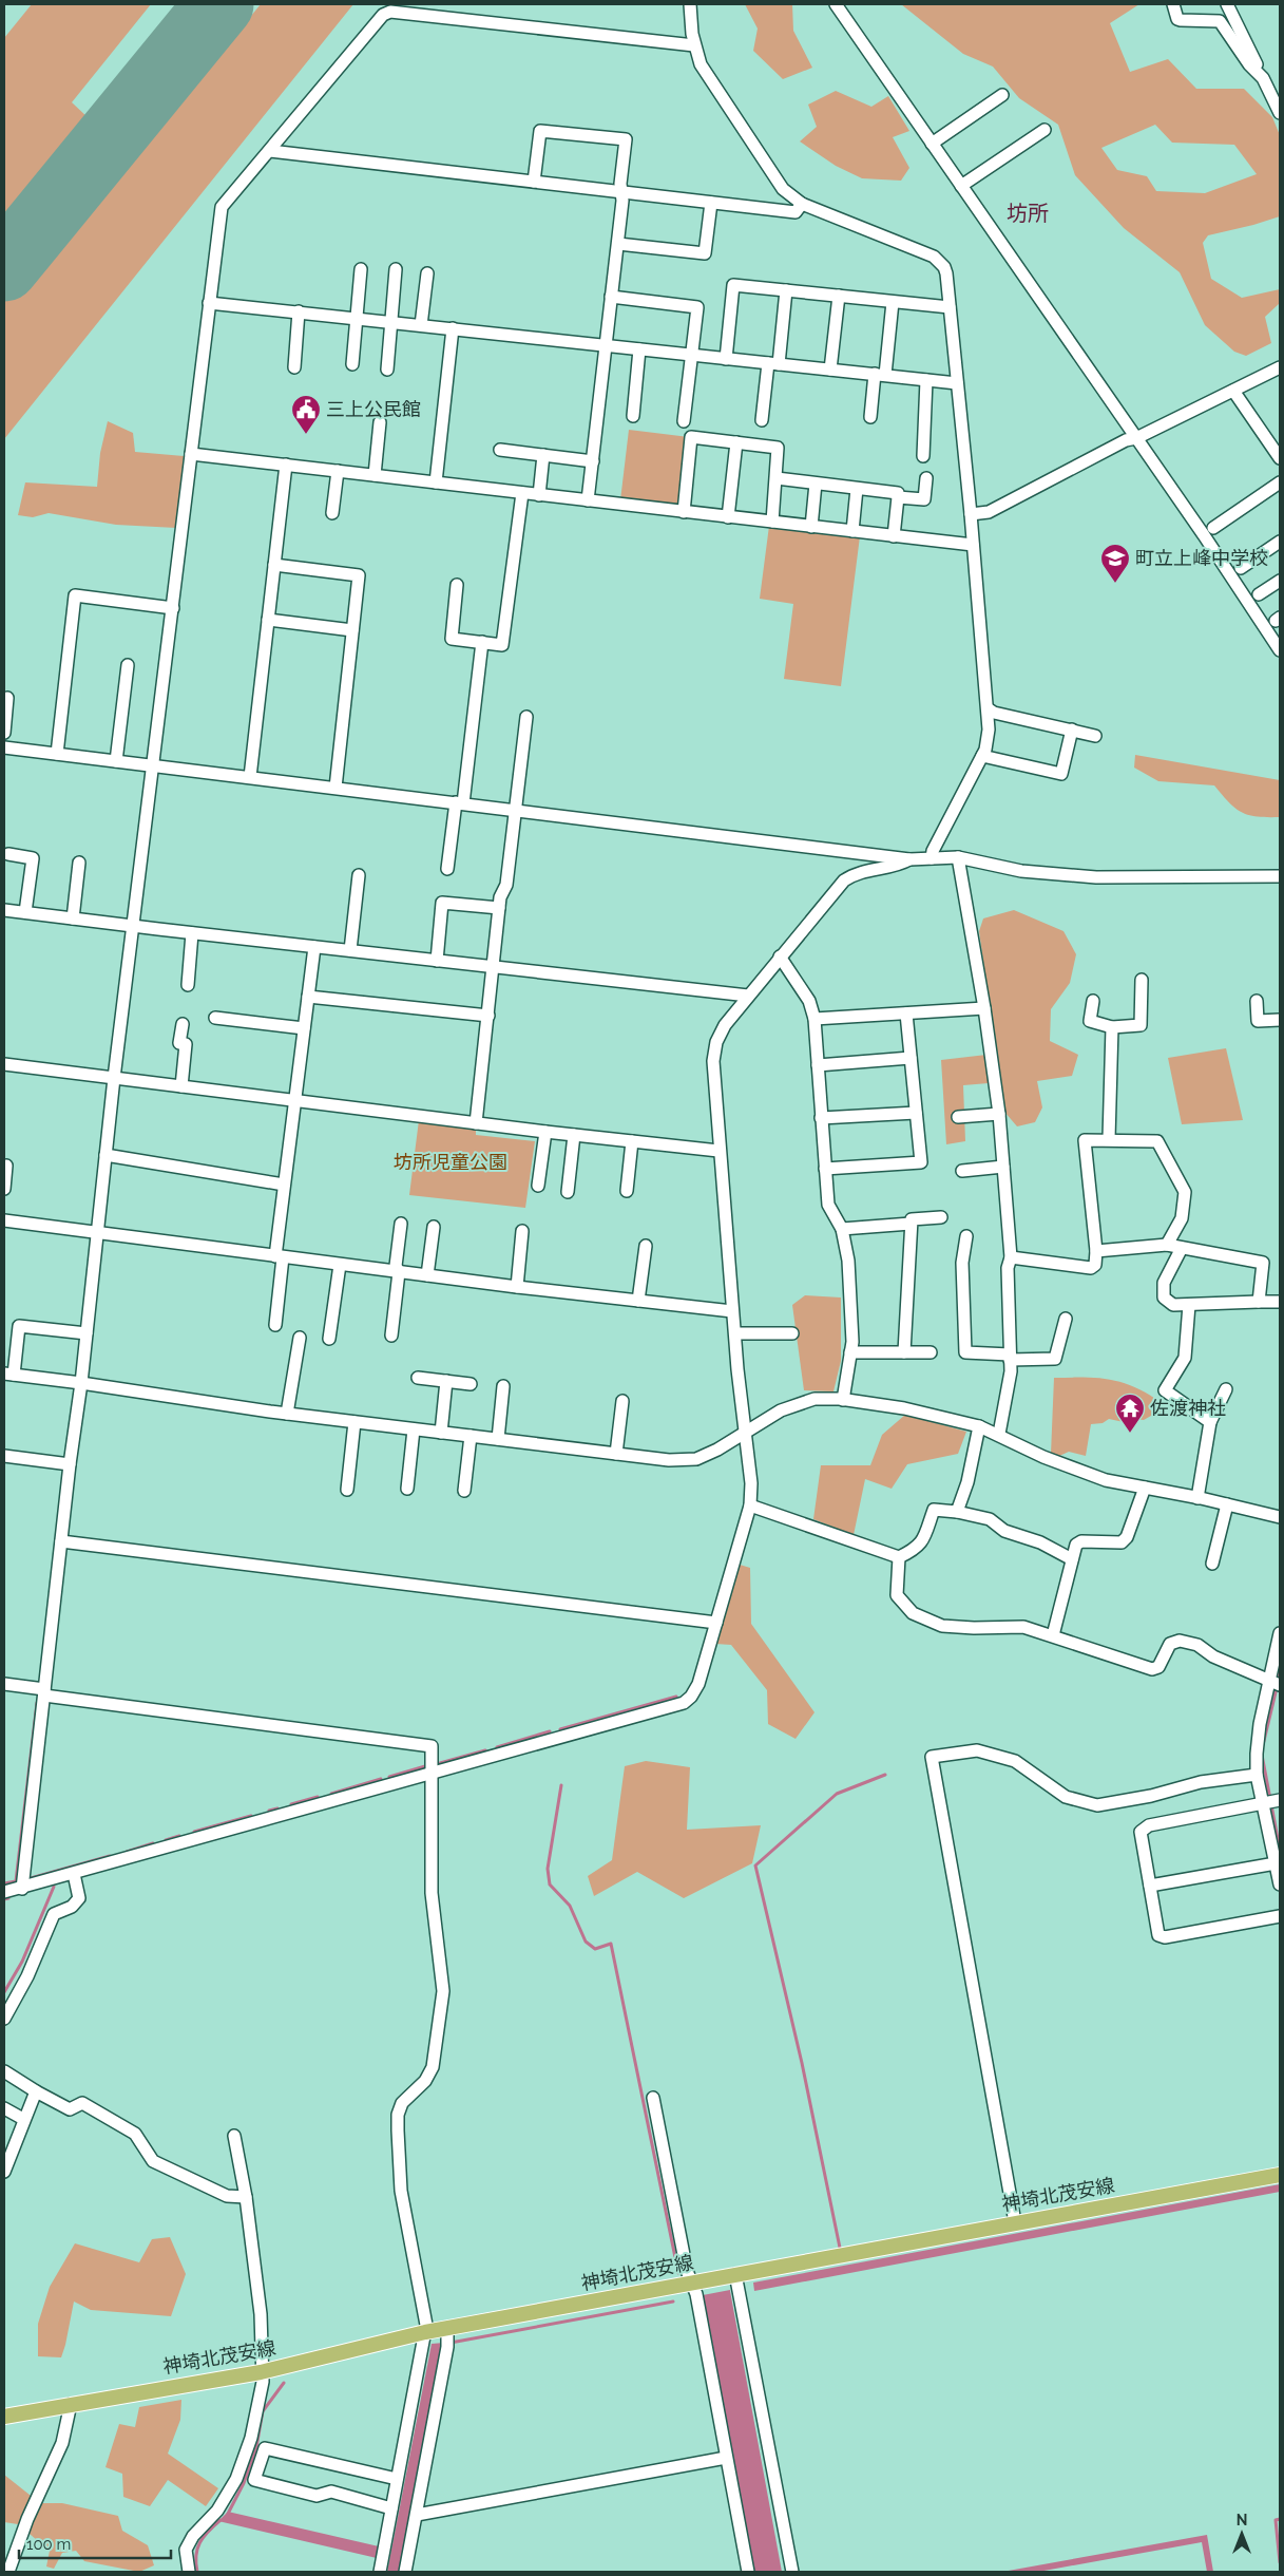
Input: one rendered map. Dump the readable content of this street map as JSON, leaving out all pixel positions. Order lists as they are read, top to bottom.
{
  "streets": {
    "main road": ["神埼北茂安線"]
  },
  "districts": ["坊所"],
  "parks": ["坊所児童公園"],
  "places": {
    "public building": ["三上公民館"],
    "school or university": ["町立上峰中学校"],
    "temple": ["佐渡神社"]
  },
  "scale_bar": "100 m",
  "north": "top"
}
